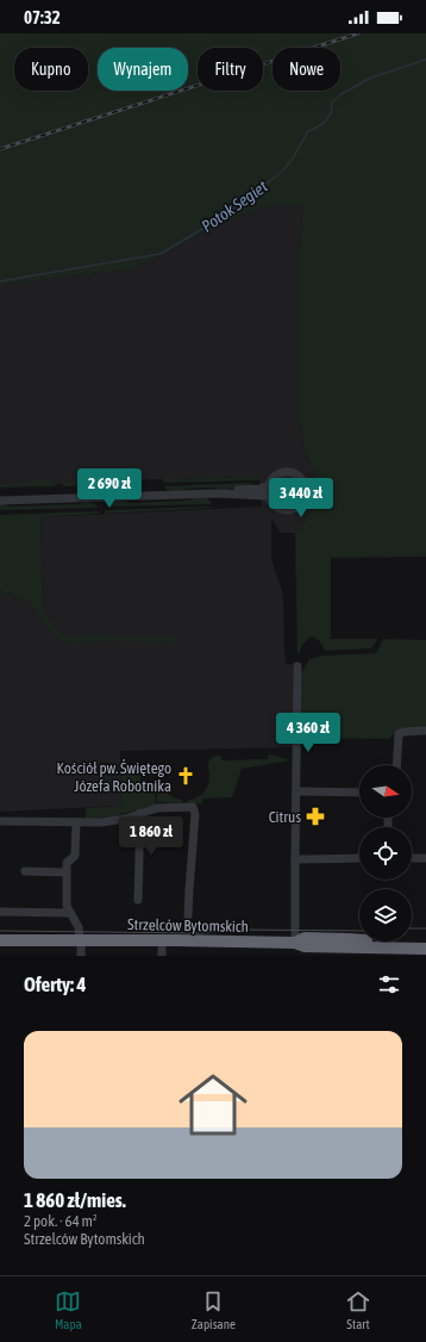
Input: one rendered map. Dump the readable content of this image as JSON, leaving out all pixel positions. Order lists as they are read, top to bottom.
{
  "streets": {
    "highway": ["Strzelców Bytomskich"]
  },
  "water": ["Potok Segiet"],
  "places": {
    "church": ["Kościół pw. Świętego Józefa Robotnika"],
    "pharmacy": ["Citrus"]
  },
  "north": "right",
  "page": {
    "status": "07:32",
    "chip": [
      "Kupno",
      "Wynajem",
      "Filtry",
      "Nowe"
    ],
    "price": [
      "2 690 zł",
      "3 440 zł",
      "4 360 zł",
      "1 860 zł"
    ],
    "heading": "Oferty: 4",
    "list": [
      {
        "name": "1 860 zł/mies.",
        "note": "2 pok. · 64 m² · Strzelców Bytomskich"
      }
    ],
    "tabs": ["Mapa", "Zapisane", "Start"]
  }
}
